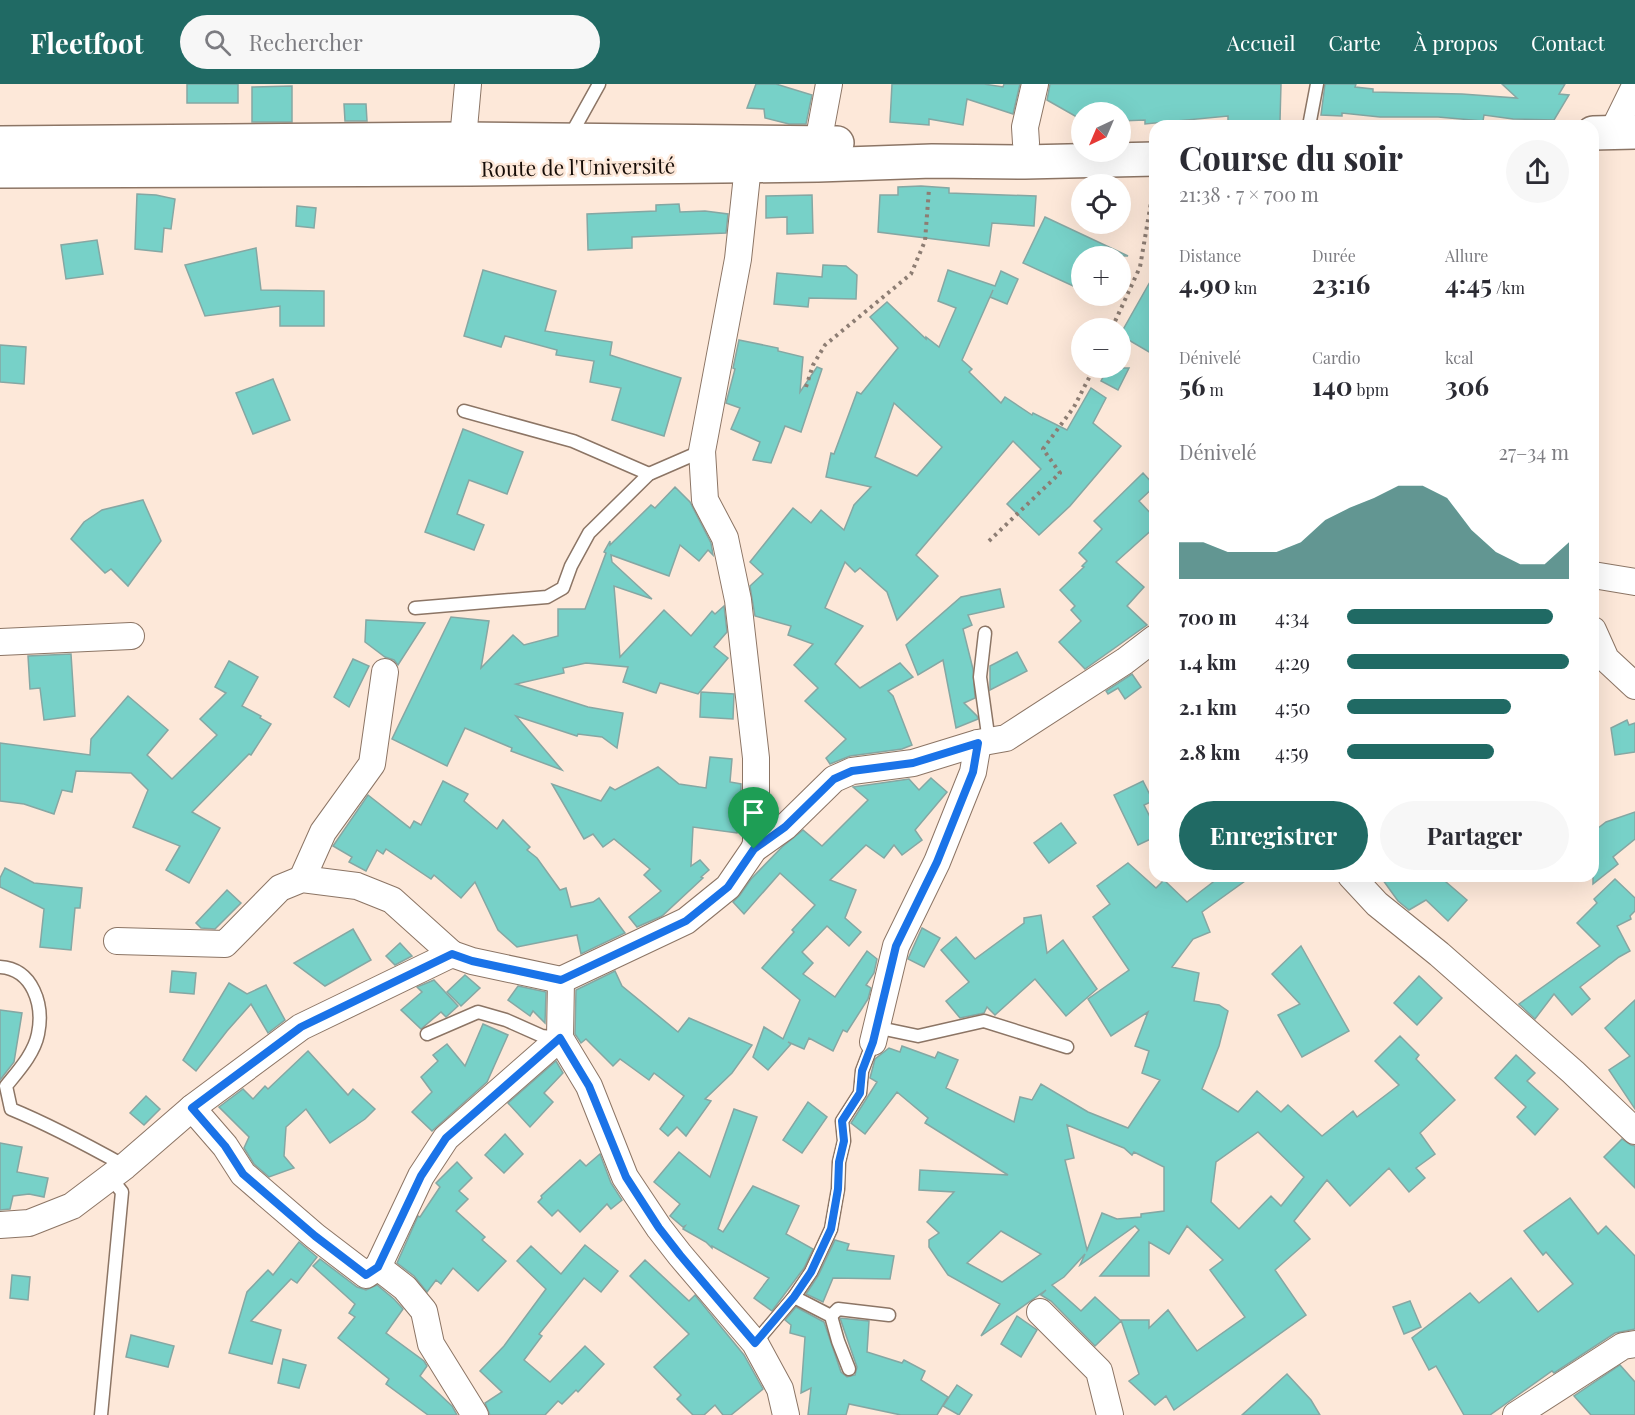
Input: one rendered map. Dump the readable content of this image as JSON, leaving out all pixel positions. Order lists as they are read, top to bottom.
{
  "streets": {
    "main road": ["Route de l'Université"]
  },
  "north": "bottom left",
  "page": {
    "header": "Fleetfoot",
    "search": "Rechercher",
    "nav": [
      "Accueil",
      "Carte",
      "À propos",
      "Contact"
    ],
    "map_buttons": ["+", "−"],
    "heading": ["Course du soir", "21:38 · 7 × 700 m"],
    "stats": [
      ["Distance", "4.90 km"],
      ["Durée", "23:16"],
      ["Allure", "4:45 /km"],
      ["Dénivelé", "56 m"],
      ["Cardio", "140 bpm"],
      ["kcal", "306"]
    ],
    "chart": ["Dénivelé", "27–34 m"],
    "list": [
      {
        "name": "700 m",
        "note": "4:34"
      },
      {
        "name": "1.4 km",
        "note": "4:29"
      },
      {
        "name": "2.1 km",
        "note": "4:50"
      },
      {
        "name": "2.8 km",
        "note": "4:59"
      }
    ],
    "buttons": ["Enregistrer", "Partager"]
  }
}
